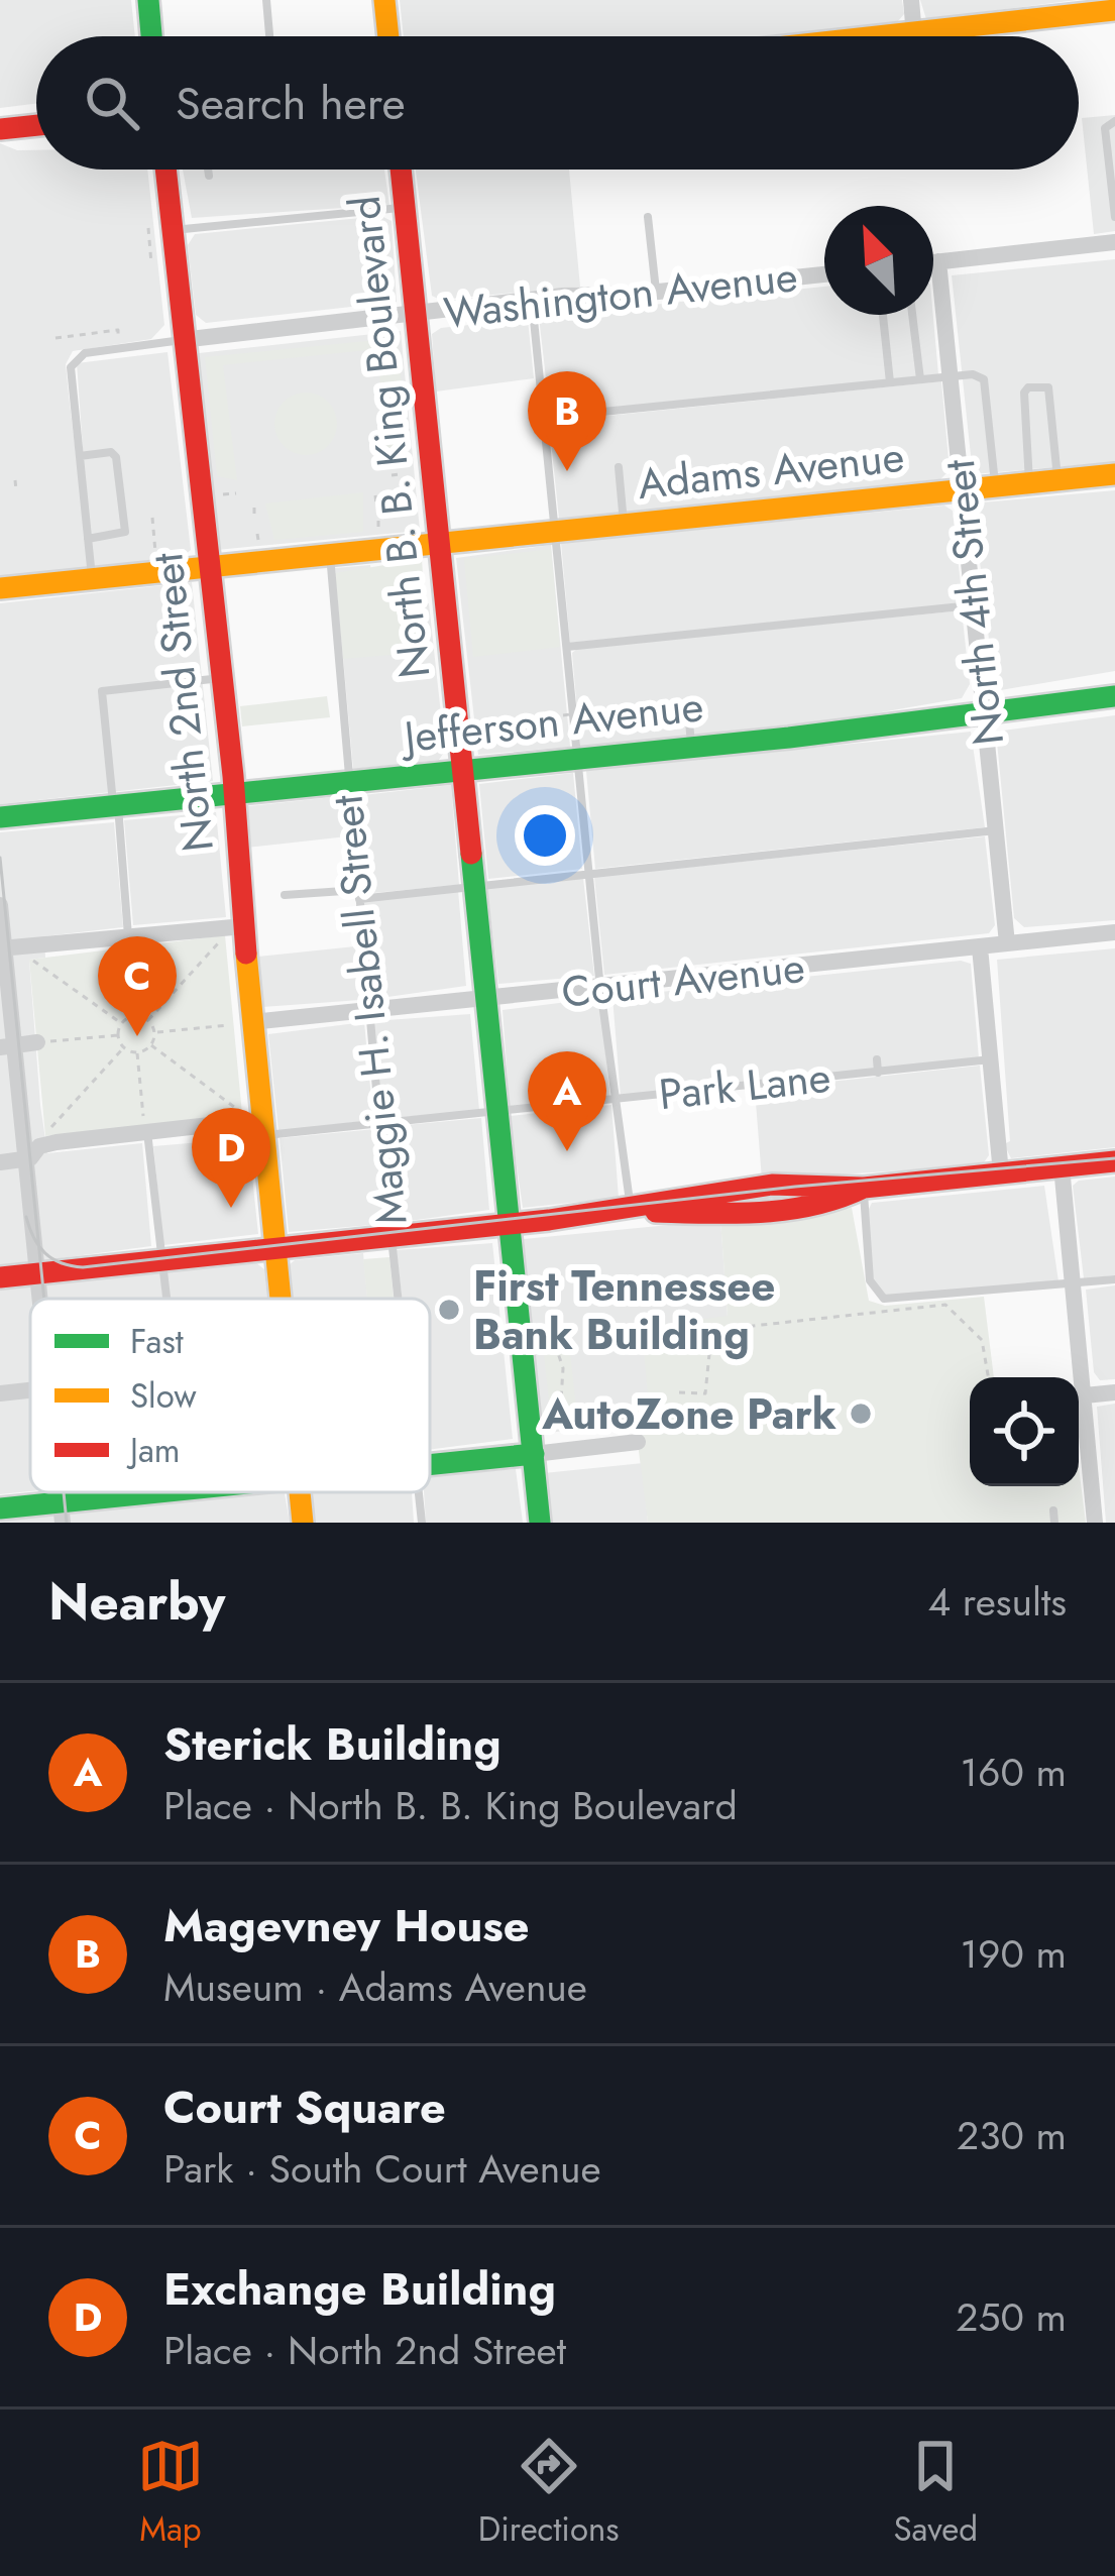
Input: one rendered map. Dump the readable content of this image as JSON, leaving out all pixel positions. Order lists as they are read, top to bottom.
{
  "streets": {
    "main road": [
      "North B. B. King Boulevard",
      "Adams Avenue",
      "North 2nd Street",
      "Jefferson Avenue"
    ],
    "street": ["Washington Avenue", "North 4th Street", "Court Avenue"],
    "lane": ["Maggie H. Isabell Street", "Park Lane"]
  },
  "crossings": [
    ["Washington Avenue", "North B. B. King Boulevard"],
    ["Washington Avenue", "North 2nd Street"],
    ["North B. B. King Boulevard", "Adams Avenue"],
    ["North B. B. King Boulevard", "Jefferson Avenue"],
    ["North B. B. King Boulevard", "Court Avenue"],
    ["North B. B. King Boulevard", "Park Lane"],
    ["Adams Avenue", "North 4th Street"],
    ["Adams Avenue", "North 2nd Street"],
    ["Adams Avenue", "Maggie H. Isabell Street"],
    ["North 4th Street", "Jefferson Avenue"],
    ["North 4th Street", "Court Avenue"],
    ["North 2nd Street", "Jefferson Avenue"],
    ["North 2nd Street", "Court Avenue"],
    ["North 2nd Street", "Park Lane"],
    ["Jefferson Avenue", "Maggie H. Isabell Street"],
    ["Court Avenue", "Maggie H. Isabell Street"],
    ["Maggie H. Isabell Street", "Park Lane"]
  ],
  "places": ["First Tennessee Bank Building", "AutoZone Park"],
  "legend": ["Fast", "Slow", "Jam"],
  "north": "top left",
  "page": {
    "search": "Search here",
    "pins": [
      "B",
      "C",
      "A",
      "D"
    ],
    "heading": ["Nearby", "4 results"],
    "list": [
      {
        "mark": "A",
        "name": "Sterick Building",
        "note": "Place · North B. B. King Boulevard",
        "value": "160 m"
      },
      {
        "mark": "B",
        "name": "Magevney House",
        "note": "Museum · Adams Avenue",
        "value": "190 m"
      },
      {
        "mark": "C",
        "name": "Court Square",
        "note": "Park · South Court Avenue",
        "value": "230 m"
      },
      {
        "mark": "D",
        "name": "Exchange Building",
        "note": "Place · North 2nd Street",
        "value": "250 m"
      }
    ],
    "nav": ["Map", "Directions", "Saved"]
  }
}
